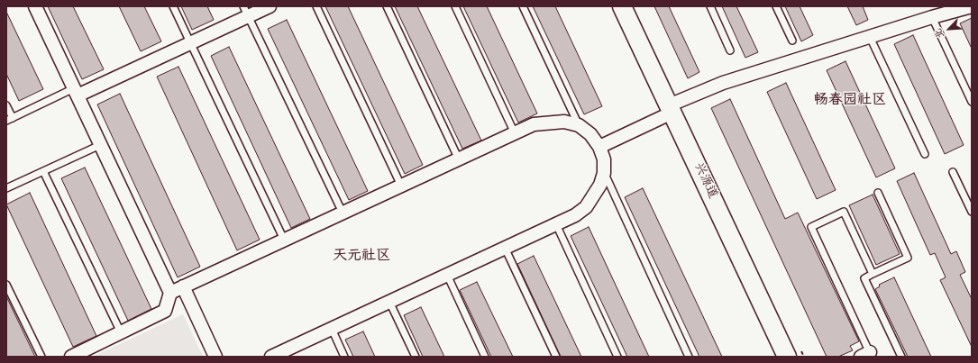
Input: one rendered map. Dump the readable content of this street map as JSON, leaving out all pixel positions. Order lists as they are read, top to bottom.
{
  "streets": {
    "main road": ["兴源道"]
  },
  "districts": ["畅春园社区", "天元社区"],
  "north": "bottom left"
}
